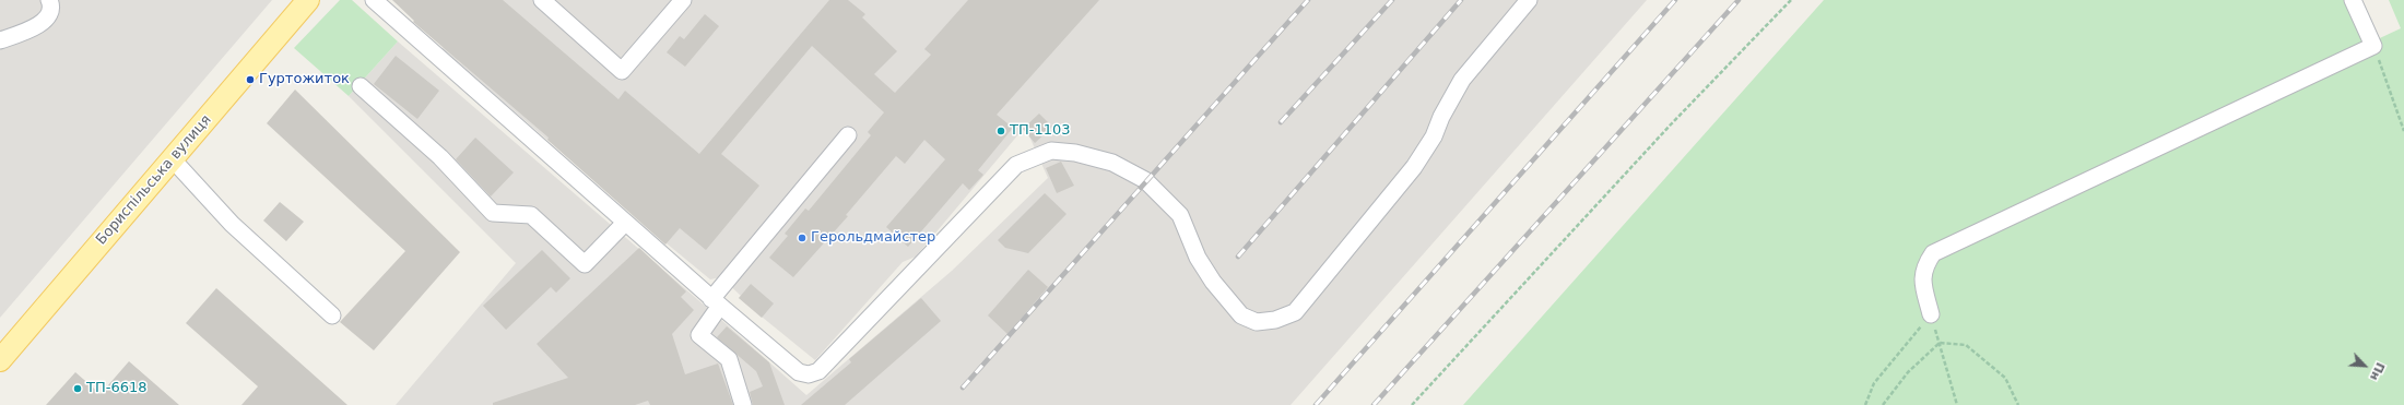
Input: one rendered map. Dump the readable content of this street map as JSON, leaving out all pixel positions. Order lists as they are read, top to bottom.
{
  "streets": {
    "main road": ["Бориспільська вулиця"]
  },
  "places": [
    "Гуртожиток",
    "ТП-1103",
    "Герольдмайстер",
    "ТП-6618"
  ],
  "north": "bottom right"
}
